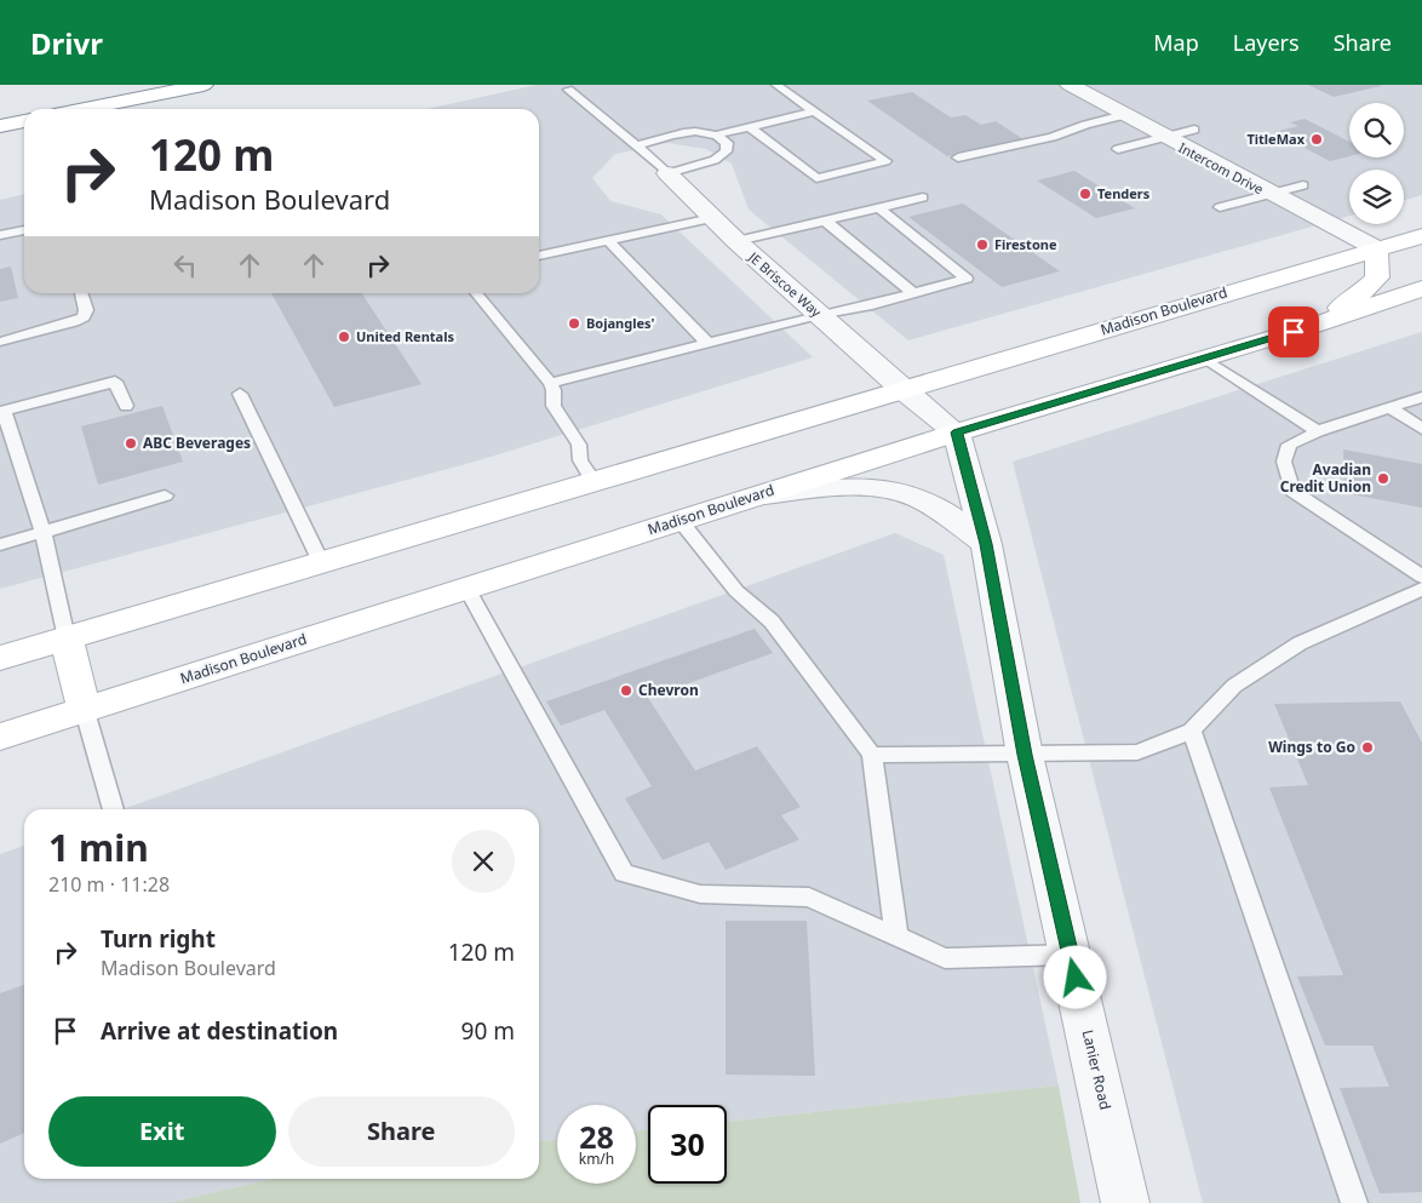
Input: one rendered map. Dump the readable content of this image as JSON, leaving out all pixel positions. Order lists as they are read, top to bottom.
{
  "streets": {
    "main road": ["Madison Boulevard"],
    "street": ["Intercom Drive", "JE Briscoe Way", "Lanier Road"]
  },
  "crossings": [
    ["Intercom Drive", "Madison Boulevard"],
    ["JE Briscoe Way", "Madison Boulevard"],
    ["Madison Boulevard", "Lanier Road"]
  ],
  "places": [
    "TitleMax",
    "Tenders",
    "Firestone",
    "Bojangles'",
    "United Rentals",
    "ABC Beverages",
    "Avadian Credit Union",
    "Chevron",
    "Wings to Go"
  ],
  "page": {
    "header": "Drivr",
    "nav": ["Map", "Layers", "Share"],
    "turn": ["120 m", "Madison Boulevard"],
    "heading": ["1 min", "210 m · 11:28"],
    "list": [
      {
        "name": "Turn right",
        "note": "Madison Boulevard",
        "value": "120 m"
      },
      {
        "name": "Arrive at destination",
        "value": "90 m"
      }
    ],
    "buttons": ["Exit", "Share"],
    "speed": "28 km/h",
    "limit": "30"
  }
}
